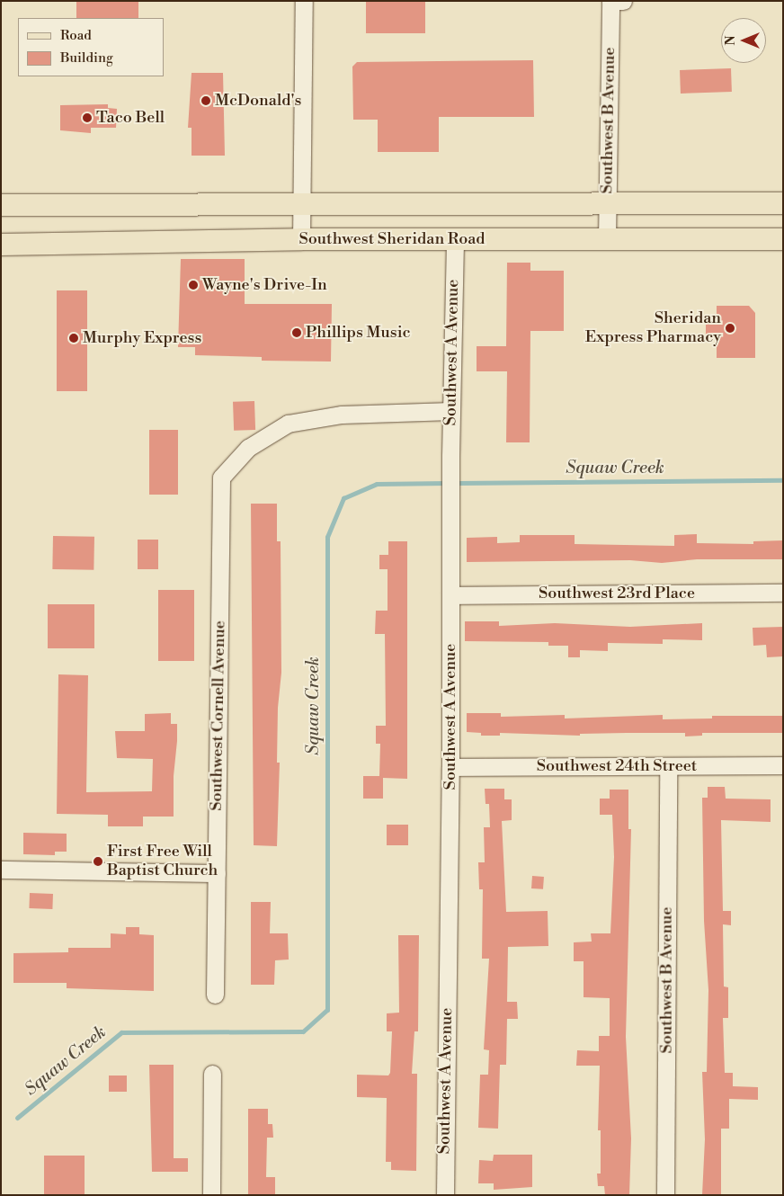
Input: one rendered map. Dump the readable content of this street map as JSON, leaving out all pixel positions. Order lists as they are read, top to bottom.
{
  "streets": {
    "main road": ["Southwest Sheridan Road"],
    "street": [
      "Southwest B Avenue",
      "Southwest A Avenue",
      "Southwest 23rd Place",
      "Southwest Cornell Avenue",
      "Southwest 24th Street"
    ]
  },
  "crossings": [
    ["Southwest B Avenue", "Southwest Sheridan Road"],
    ["Southwest B Avenue", "Southwest 24th Street"],
    ["Southwest Sheridan Road", "Southwest A Avenue"],
    ["Southwest A Avenue", "Southwest 23rd Place"],
    ["Southwest A Avenue", "Southwest Cornell Avenue"],
    ["Southwest A Avenue", "Southwest 24th Street"]
  ],
  "water": ["Squaw Creek"],
  "places": [
    "McDonald's",
    "Taco Bell",
    "Wayne's Drive-In",
    "Sheridan Express Pharmacy",
    "Phillips Music",
    "Murphy Express",
    "First Free Will Baptist Church"
  ],
  "legend": ["Road", "Building"],
  "north": "left"
}
